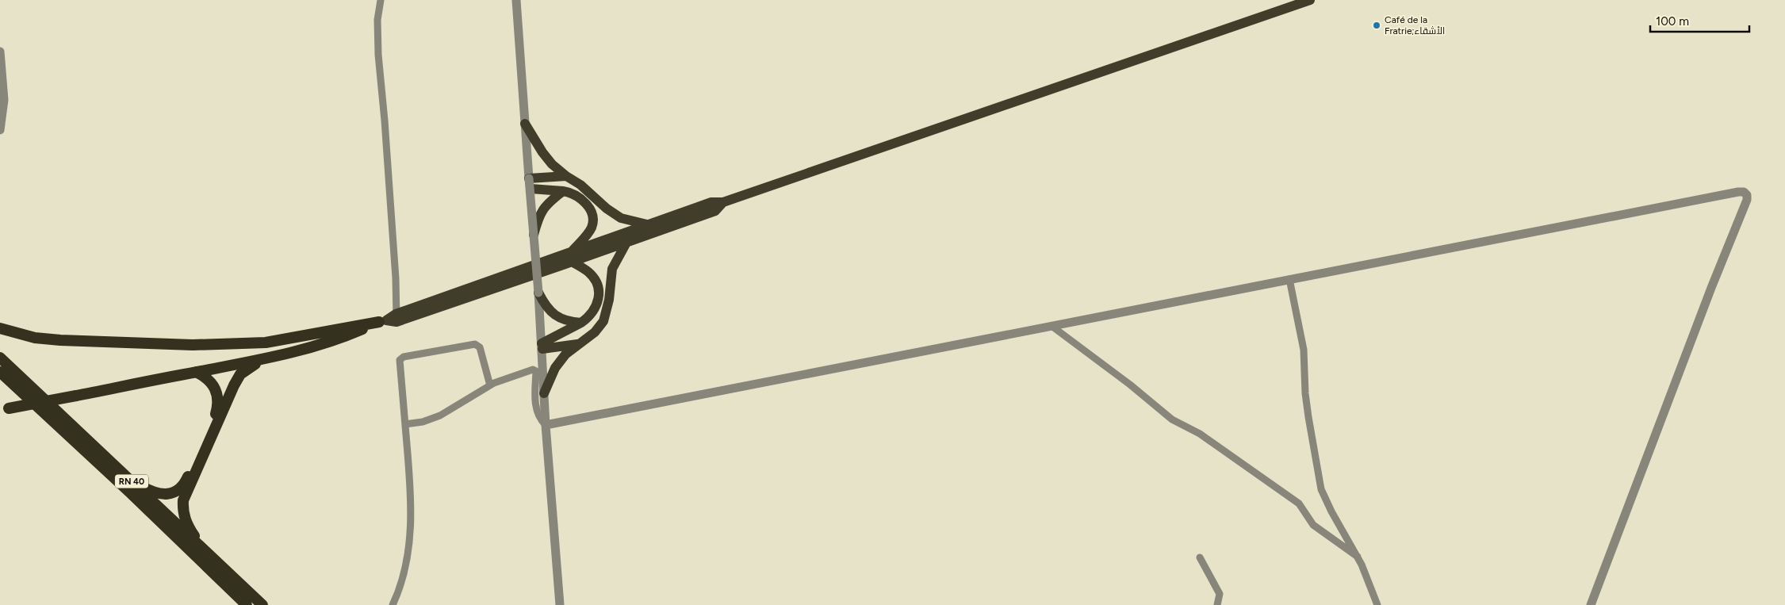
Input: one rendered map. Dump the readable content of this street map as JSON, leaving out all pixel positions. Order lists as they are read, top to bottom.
{
  "streets": {
    "highway": ["RN 40"]
  },
  "places": ["Café de la Fratrie;الأشقاء"],
  "scale_bar": "100 m"
}
